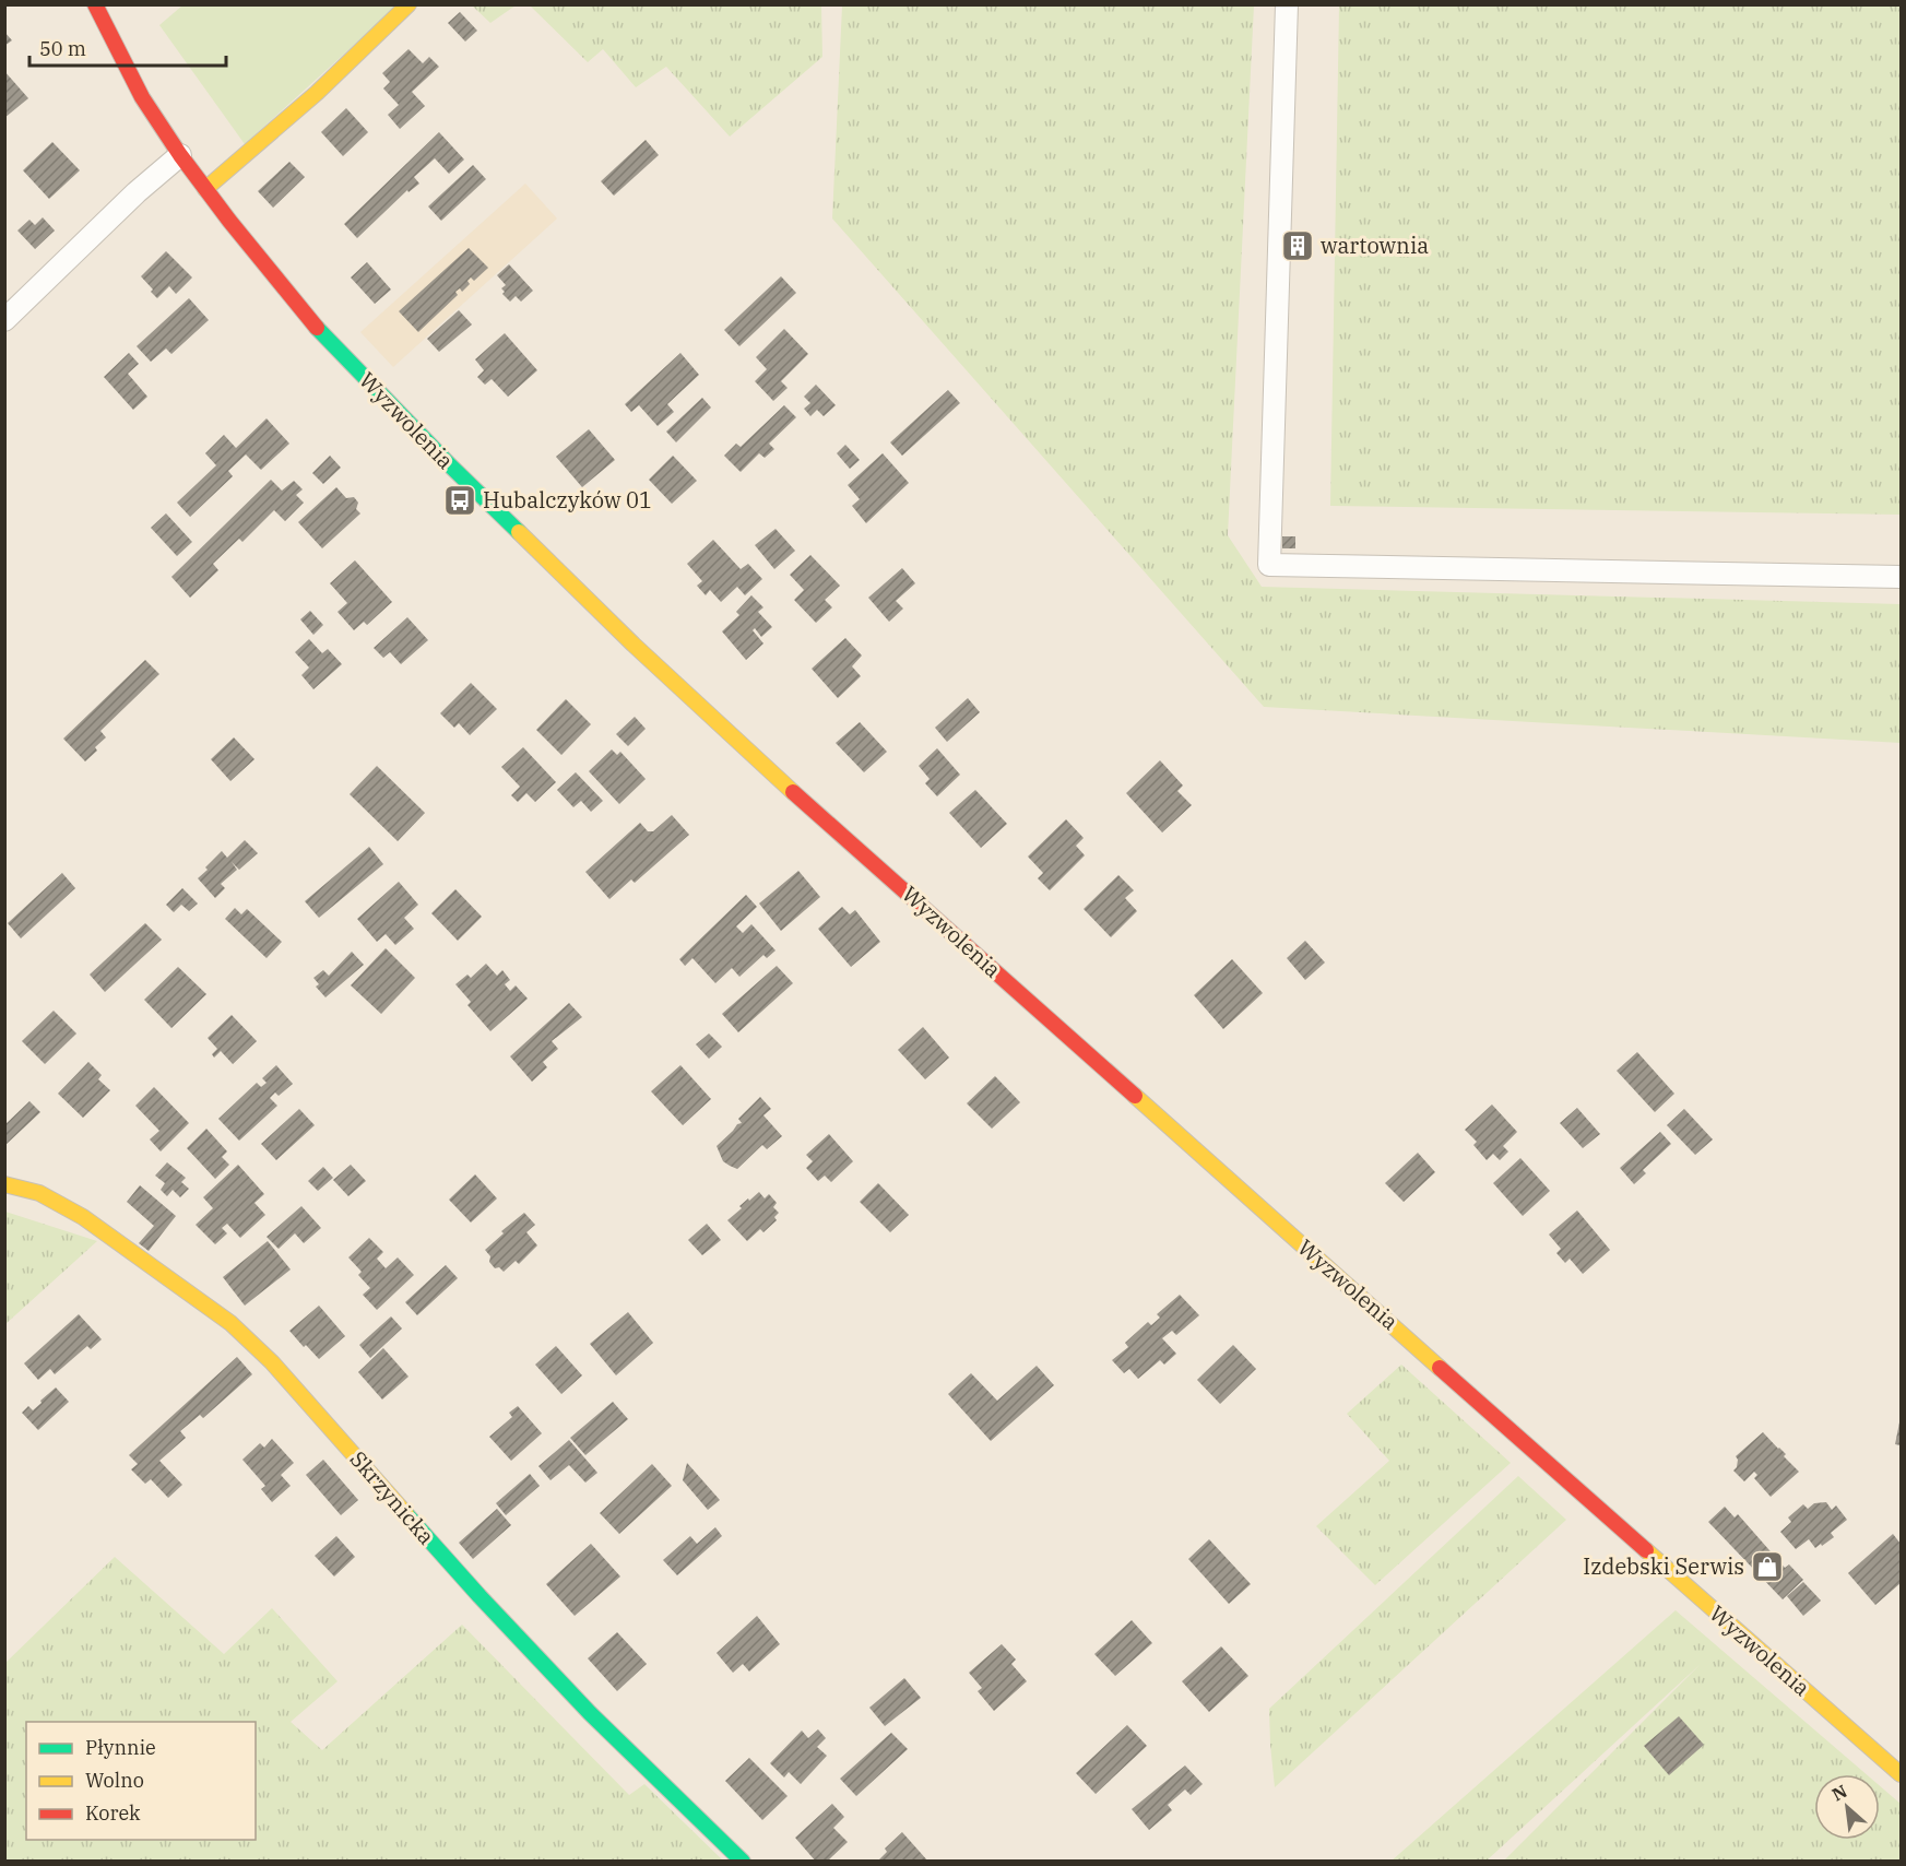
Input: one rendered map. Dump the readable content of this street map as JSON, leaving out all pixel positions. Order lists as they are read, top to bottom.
{
  "streets": {
    "street": ["Wyzwolenia", "Skrzynicka"]
  },
  "places": {
    "building": ["wartownia"],
    "bus stop": ["Hubalczyków 01"],
    "shop": ["Izdebski Serwis"]
  },
  "legend": ["Płynnie", "Wolno", "Korek"],
  "scale_bar": "50 m",
  "north": "top left"
}
